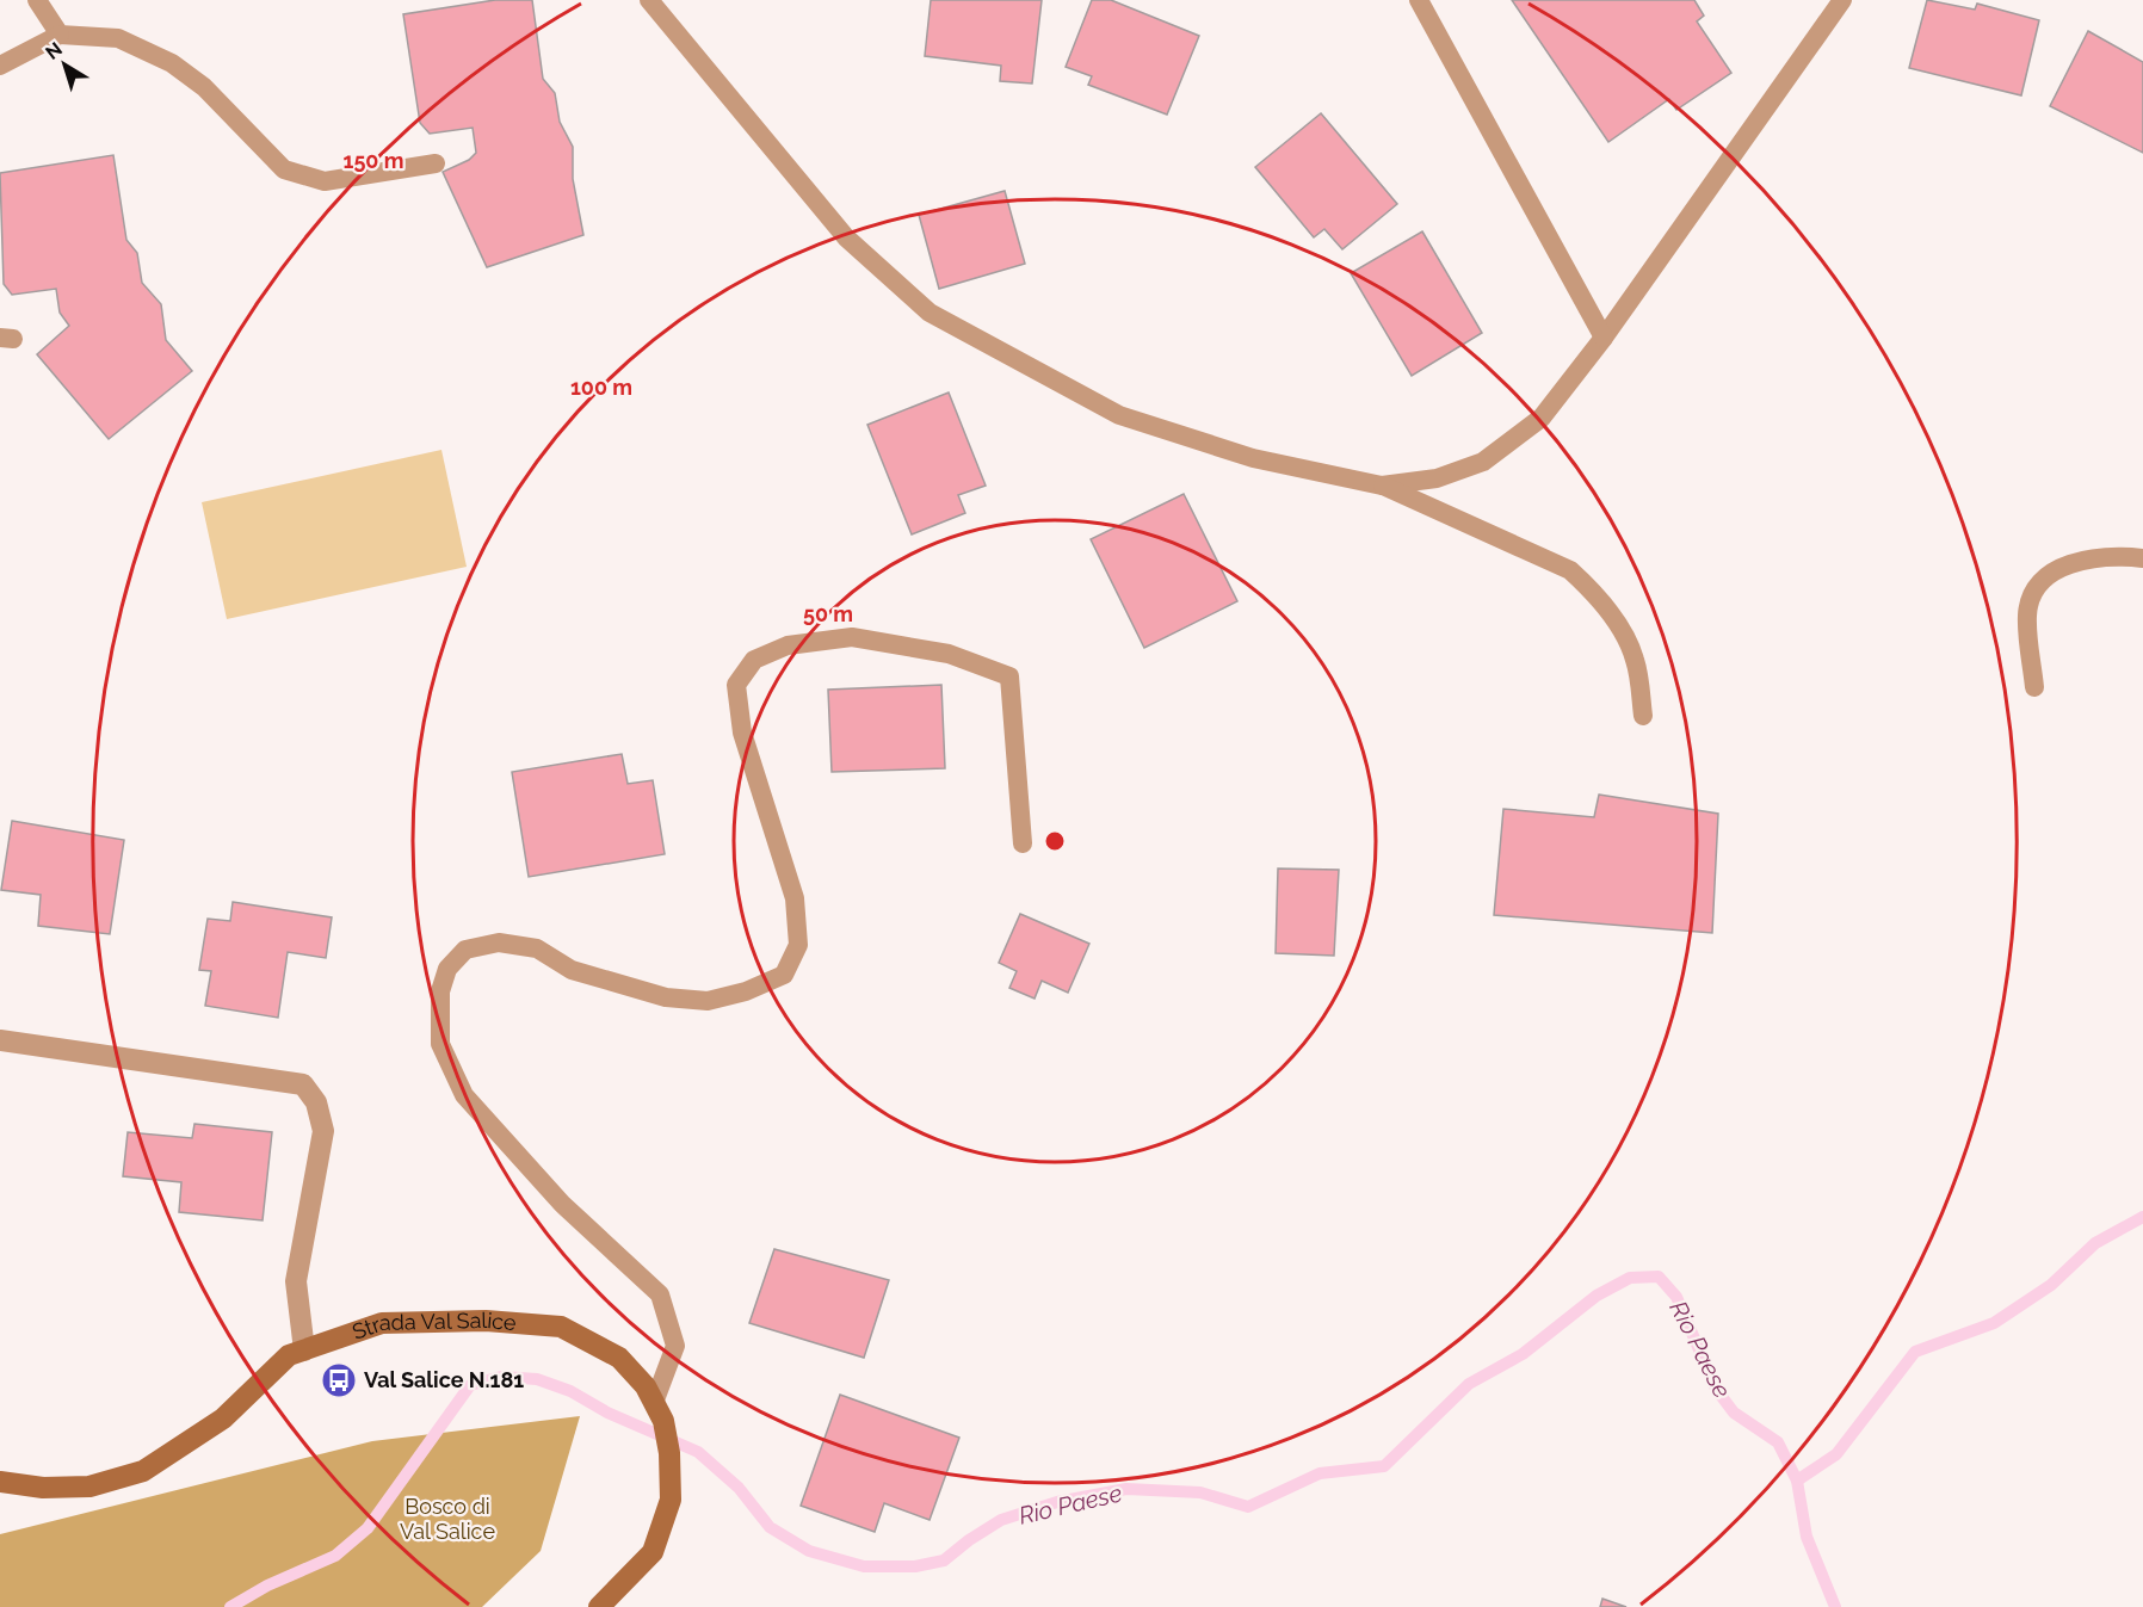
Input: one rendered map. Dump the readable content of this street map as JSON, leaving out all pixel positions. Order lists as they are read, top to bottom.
{
  "streets": {
    "street": ["Strada Val Salice"]
  },
  "water": ["Rio Paese"],
  "parks": ["Bosco di Val Salice"],
  "places": {
    "bus stop": ["Val Salice N.181"]
  },
  "north": "top left",
  "rings": ["150 m", "100 m", "50 m"]
}
